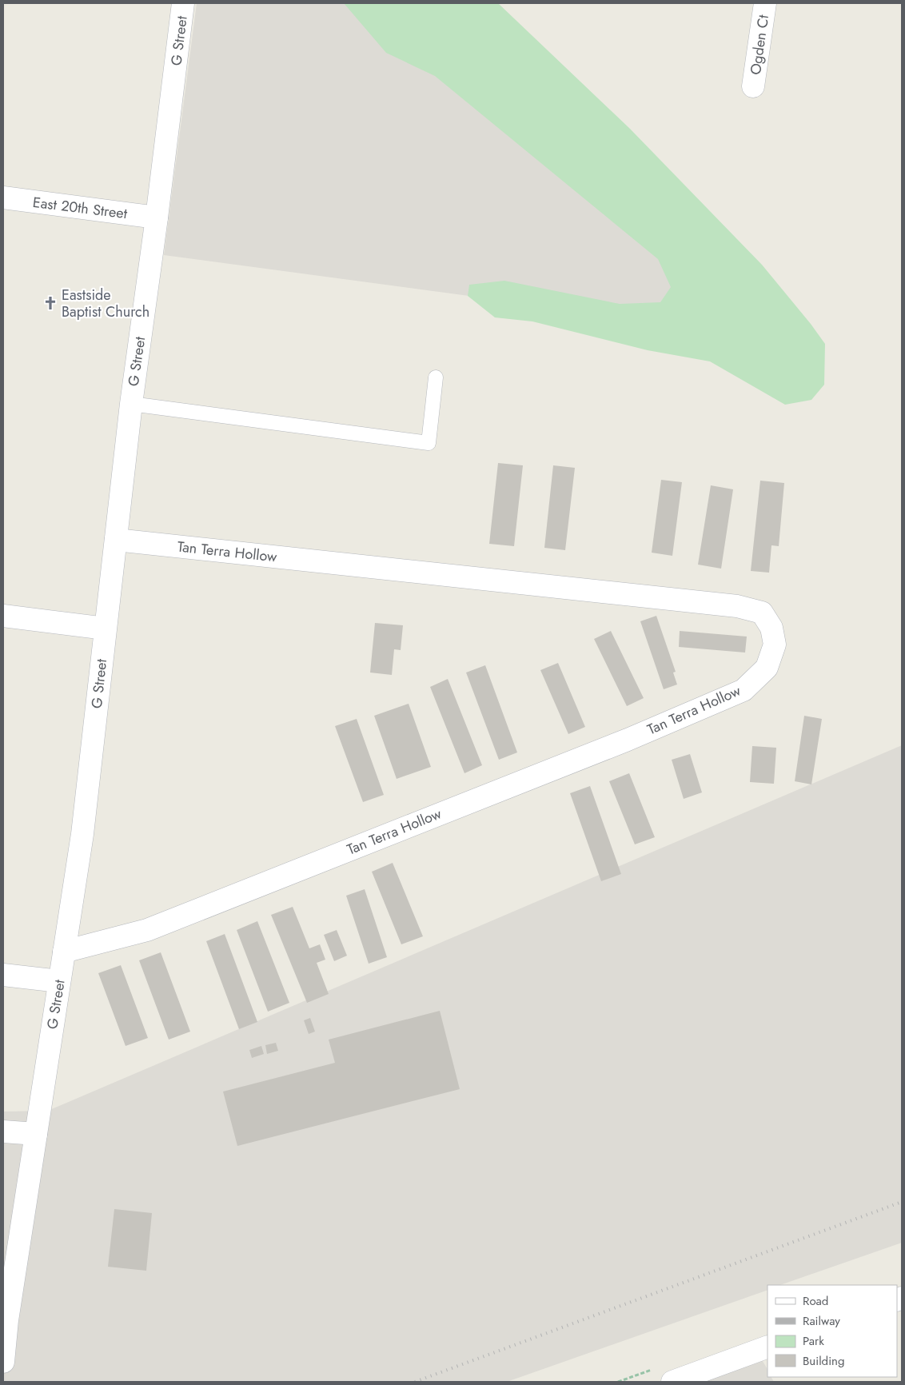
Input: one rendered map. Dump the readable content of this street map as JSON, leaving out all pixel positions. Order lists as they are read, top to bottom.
{
  "streets": {
    "street": [
      "G Street",
      "Ogden Ct",
      "East 20th Street",
      "Tan Terra Hollow"
    ]
  },
  "crossings": [
    ["G Street", "East 20th Street"],
    ["G Street", "Tan Terra Hollow"]
  ],
  "places": {
    "church": ["Eastside Baptist Church"]
  },
  "legend": [
    "Road",
    "Railway",
    "Park",
    "Building"
  ]
}
